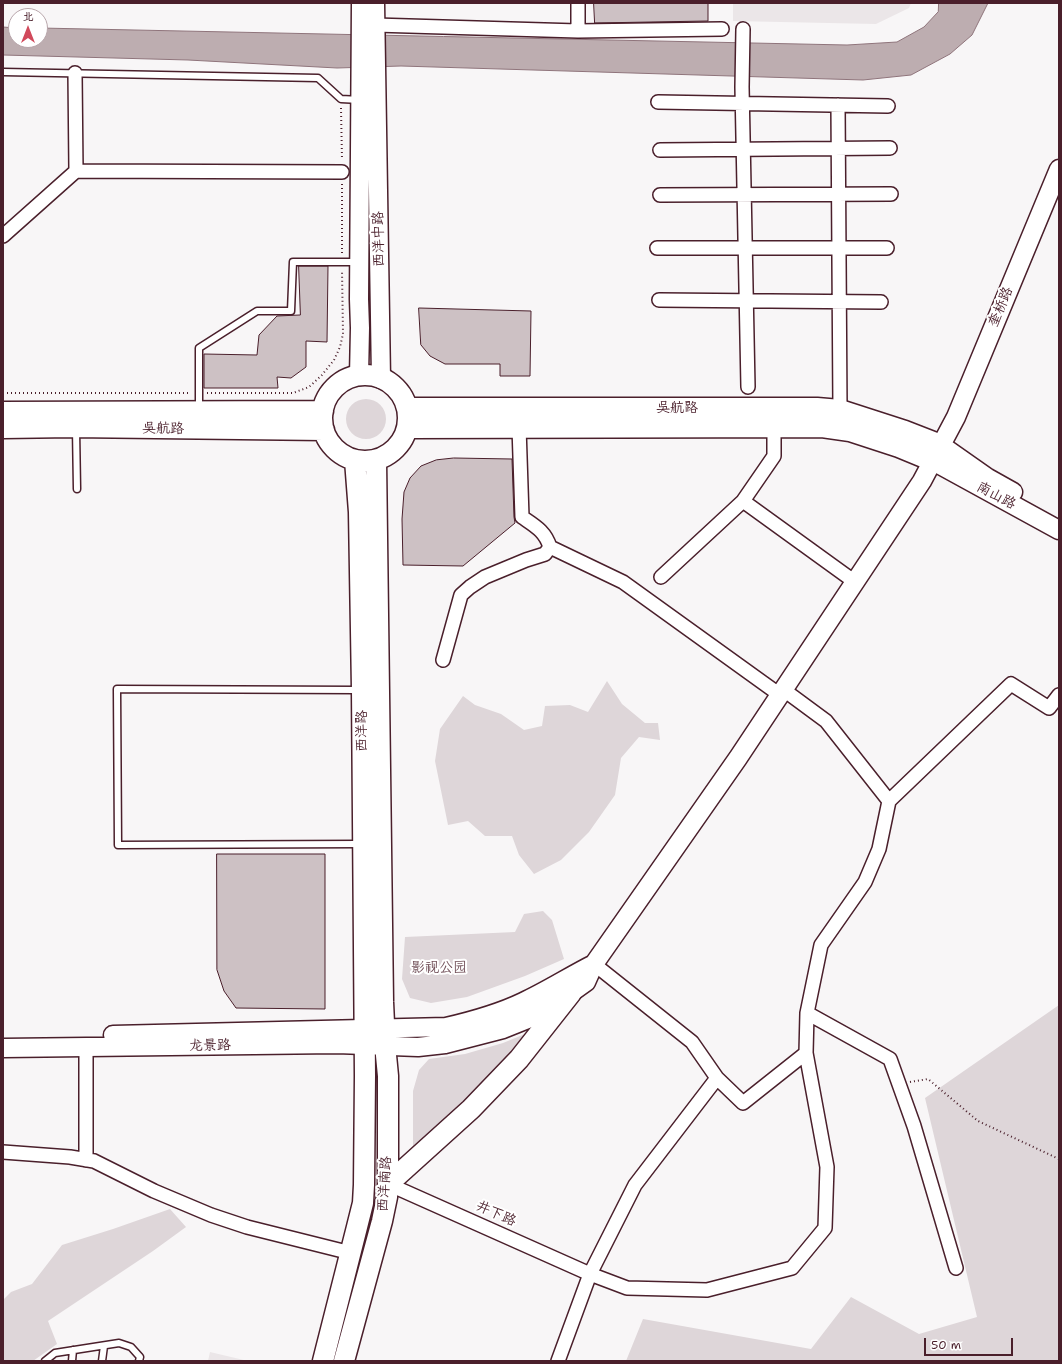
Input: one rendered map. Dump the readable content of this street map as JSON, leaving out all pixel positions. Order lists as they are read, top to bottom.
{
  "streets": {
    "main road": ["吴航路", "西洋路", "西洋南路"],
    "street": [
      "西洋中路",
      "奎桥路",
      "南山路",
      "龙景路",
      "井下路"
    ]
  },
  "crossings": [
    ["西洋中路", "吴航路"],
    ["西洋中路", "西洋路"],
    ["奎桥路", "吴航路"],
    ["奎桥路", "南山路"],
    ["奎桥路", "龙景路"],
    ["吴航路", "南山路"],
    ["吴航路", "西洋路"],
    ["西洋路", "西洋南路"],
    ["龙景路", "西洋南路"],
    ["西洋南路", "井下路"]
  ],
  "parks": ["影视公园"],
  "scale_bar": "50 m",
  "north": "top"
}
